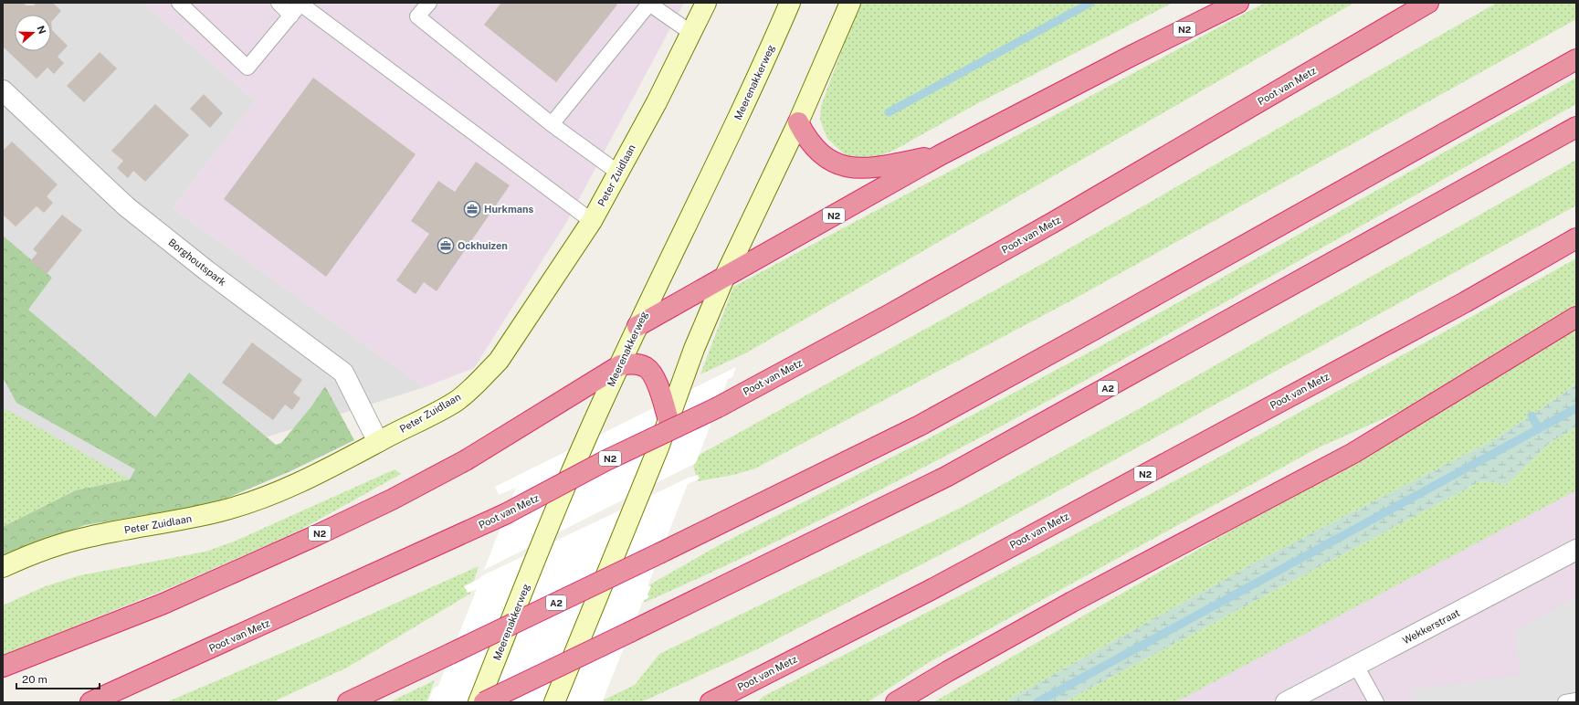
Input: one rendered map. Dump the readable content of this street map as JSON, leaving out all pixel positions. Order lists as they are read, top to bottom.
{
  "streets": {
    "highway": ["N2", "Poot van Metz", "A2"],
    "main road": ["Meerenakkerweg", "Peter Zuidlaan"],
    "street": ["Borghoutspark", "Wekkerstraat"]
  },
  "crossings": [
    ["N2", "Meerenakkerweg"],
    ["Peter Zuidlaan", "Borghoutspark"]
  ],
  "places": {
    "office": ["Hurkmans", "Ockhuizen"]
  },
  "scale_bar": "20 m",
  "north": "right"
}
